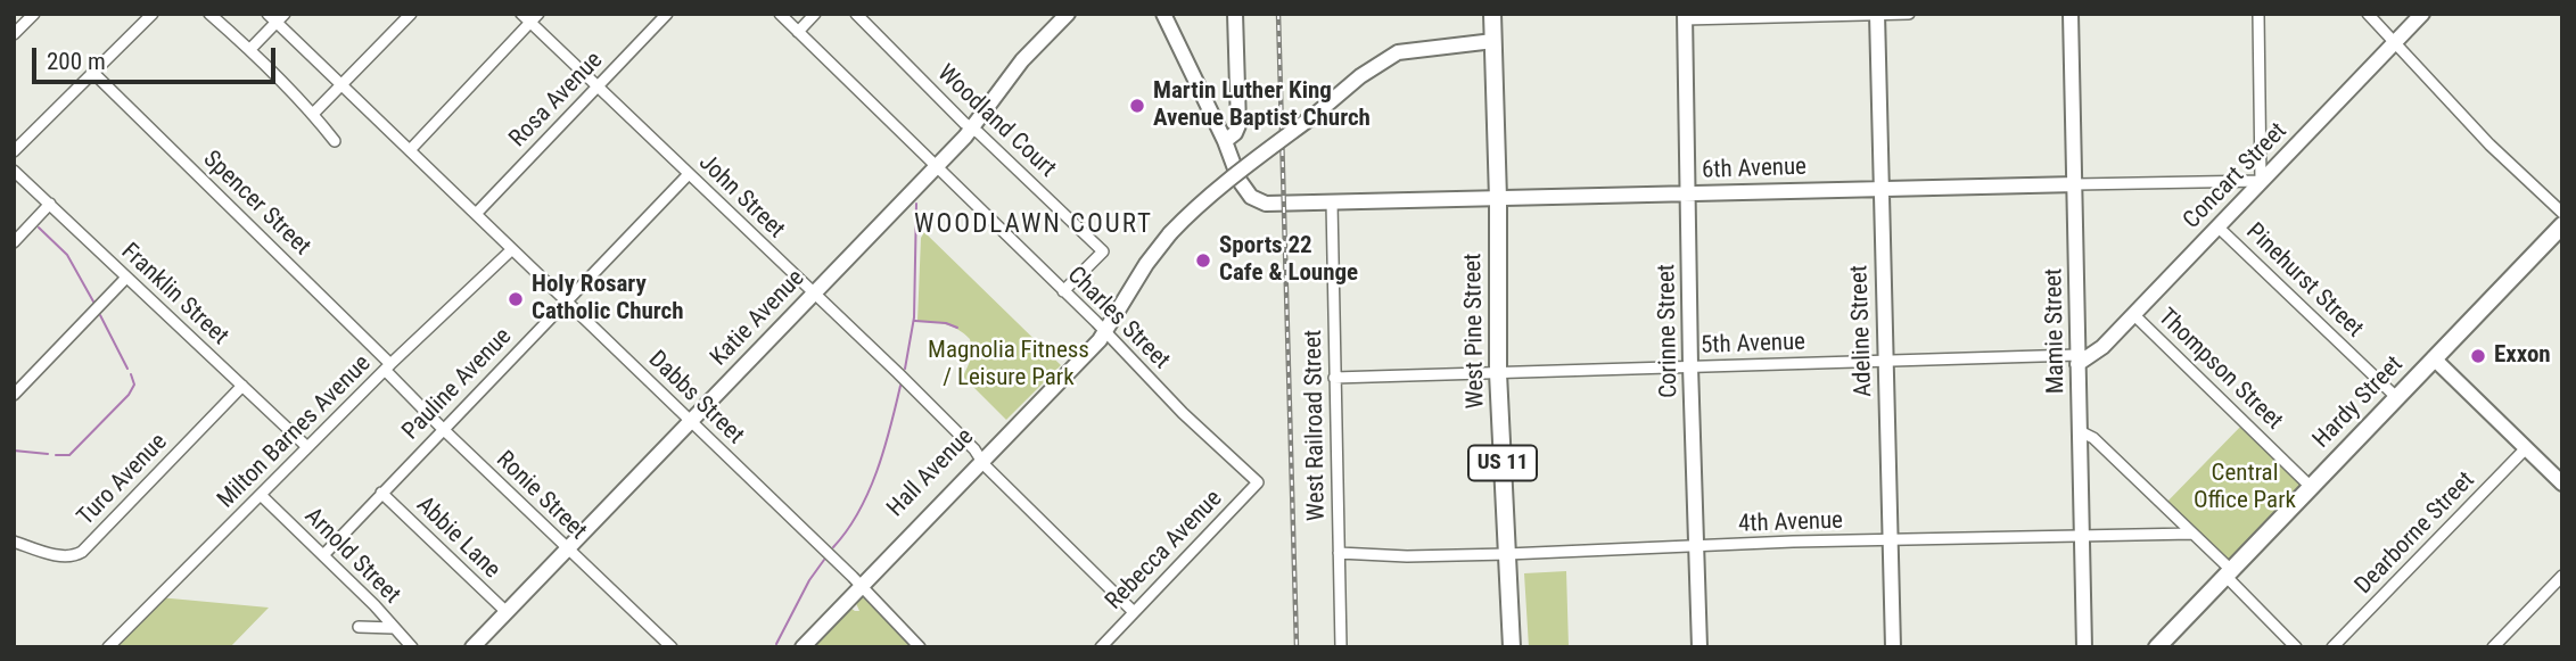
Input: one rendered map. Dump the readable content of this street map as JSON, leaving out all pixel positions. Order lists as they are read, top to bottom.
{
  "streets": {
    "main road": ["West Pine Street", "Hardy Street", "US 11"],
    "street": [
      "Rosa Avenue",
      "Woodland Court",
      "6th Avenue",
      "Concart Street",
      "John Street",
      "Spencer Street",
      "Pinehurst Street",
      "Franklin Street",
      "Katie Avenue",
      "Charles Street",
      "Corinne Street",
      "Adeline Street",
      "Mamie Street",
      "5th Avenue",
      "Thompson Street",
      "Pauline Avenue",
      "Dabbs Street",
      "West Railroad Street",
      "Milton Barnes Avenue",
      "Hall Avenue",
      "Turo Avenue",
      "Ronie Street",
      "4th Avenue",
      "Dearborne Street",
      "Abbie Lane",
      "Rebecca Avenue",
      "Arnold Street"
    ]
  },
  "crossings": [
    ["Rosa Avenue", "John Street"],
    ["Rosa Avenue", "Dabbs Street"],
    ["Woodland Court", "Katie Avenue"],
    ["Woodland Court", "Charles Street"],
    ["6th Avenue", "Concart Street"],
    ["6th Avenue", "West Pine Street"],
    ["6th Avenue", "Corinne Street"],
    ["6th Avenue", "Adeline Street"],
    ["6th Avenue", "Mamie Street"],
    ["6th Avenue", "West Railroad Street"],
    ["Concart Street", "Pinehurst Street"],
    ["Concart Street", "Mamie Street"],
    ["Concart Street", "5th Avenue"],
    ["Concart Street", "Thompson Street"],
    ["John Street", "Katie Avenue"],
    ["John Street", "Pauline Avenue"],
    ["John Street", "Hall Avenue"],
    ["John Street", "Rebecca Avenue"],
    ["Spencer Street", "Milton Barnes Avenue"],
    ["Spencer Street", "Ronie Street"],
    ["Pinehurst Street", "Hardy Street"],
    ["Franklin Street", "Milton Barnes Avenue"],
    ["Franklin Street", "Turo Avenue"],
    ["Katie Avenue", "Charles Street"],
    ["Katie Avenue", "Dabbs Street"],
    ["Katie Avenue", "Ronie Street"],
    ["Katie Avenue", "Abbie Lane"],
    ["Charles Street", "Hall Avenue"],
    ["Charles Street", "Rebecca Avenue"],
    ["West Pine Street", "5th Avenue"],
    ["West Pine Street", "Hall Avenue"],
    ["West Pine Street", "4th Avenue"],
    ["Corinne Street", "5th Avenue"],
    ["Corinne Street", "4th Avenue"],
    ["Adeline Street", "5th Avenue"],
    ["Adeline Street", "4th Avenue"],
    ["Mamie Street", "5th Avenue"],
    ["Mamie Street", "4th Avenue"],
    ["5th Avenue", "West Railroad Street"],
    ["Thompson Street", "Hardy Street"],
    ["Pauline Avenue", "Dabbs Street"],
    ["Pauline Avenue", "Ronie Street"],
    ["Pauline Avenue", "Abbie Lane"],
    ["Pauline Avenue", "Arnold Street"],
    ["Dabbs Street", "Milton Barnes Avenue"],
    ["Dabbs Street", "Hall Avenue"],
    ["West Railroad Street", "4th Avenue"],
    ["Milton Barnes Avenue", "Ronie Street"],
    ["Milton Barnes Avenue", "Arnold Street"]
  ],
  "districts": ["WOODLAWN COURT"],
  "parks": ["Magnolia Fitness / Leisure Park", "Central Office Park"],
  "places": [
    "Martin Luther King Avenue Baptist Church",
    "Sports 22 Cafe & Lounge",
    "Holy Rosary Catholic Church",
    "Exxon"
  ],
  "scale_bar": "200 m"
}
